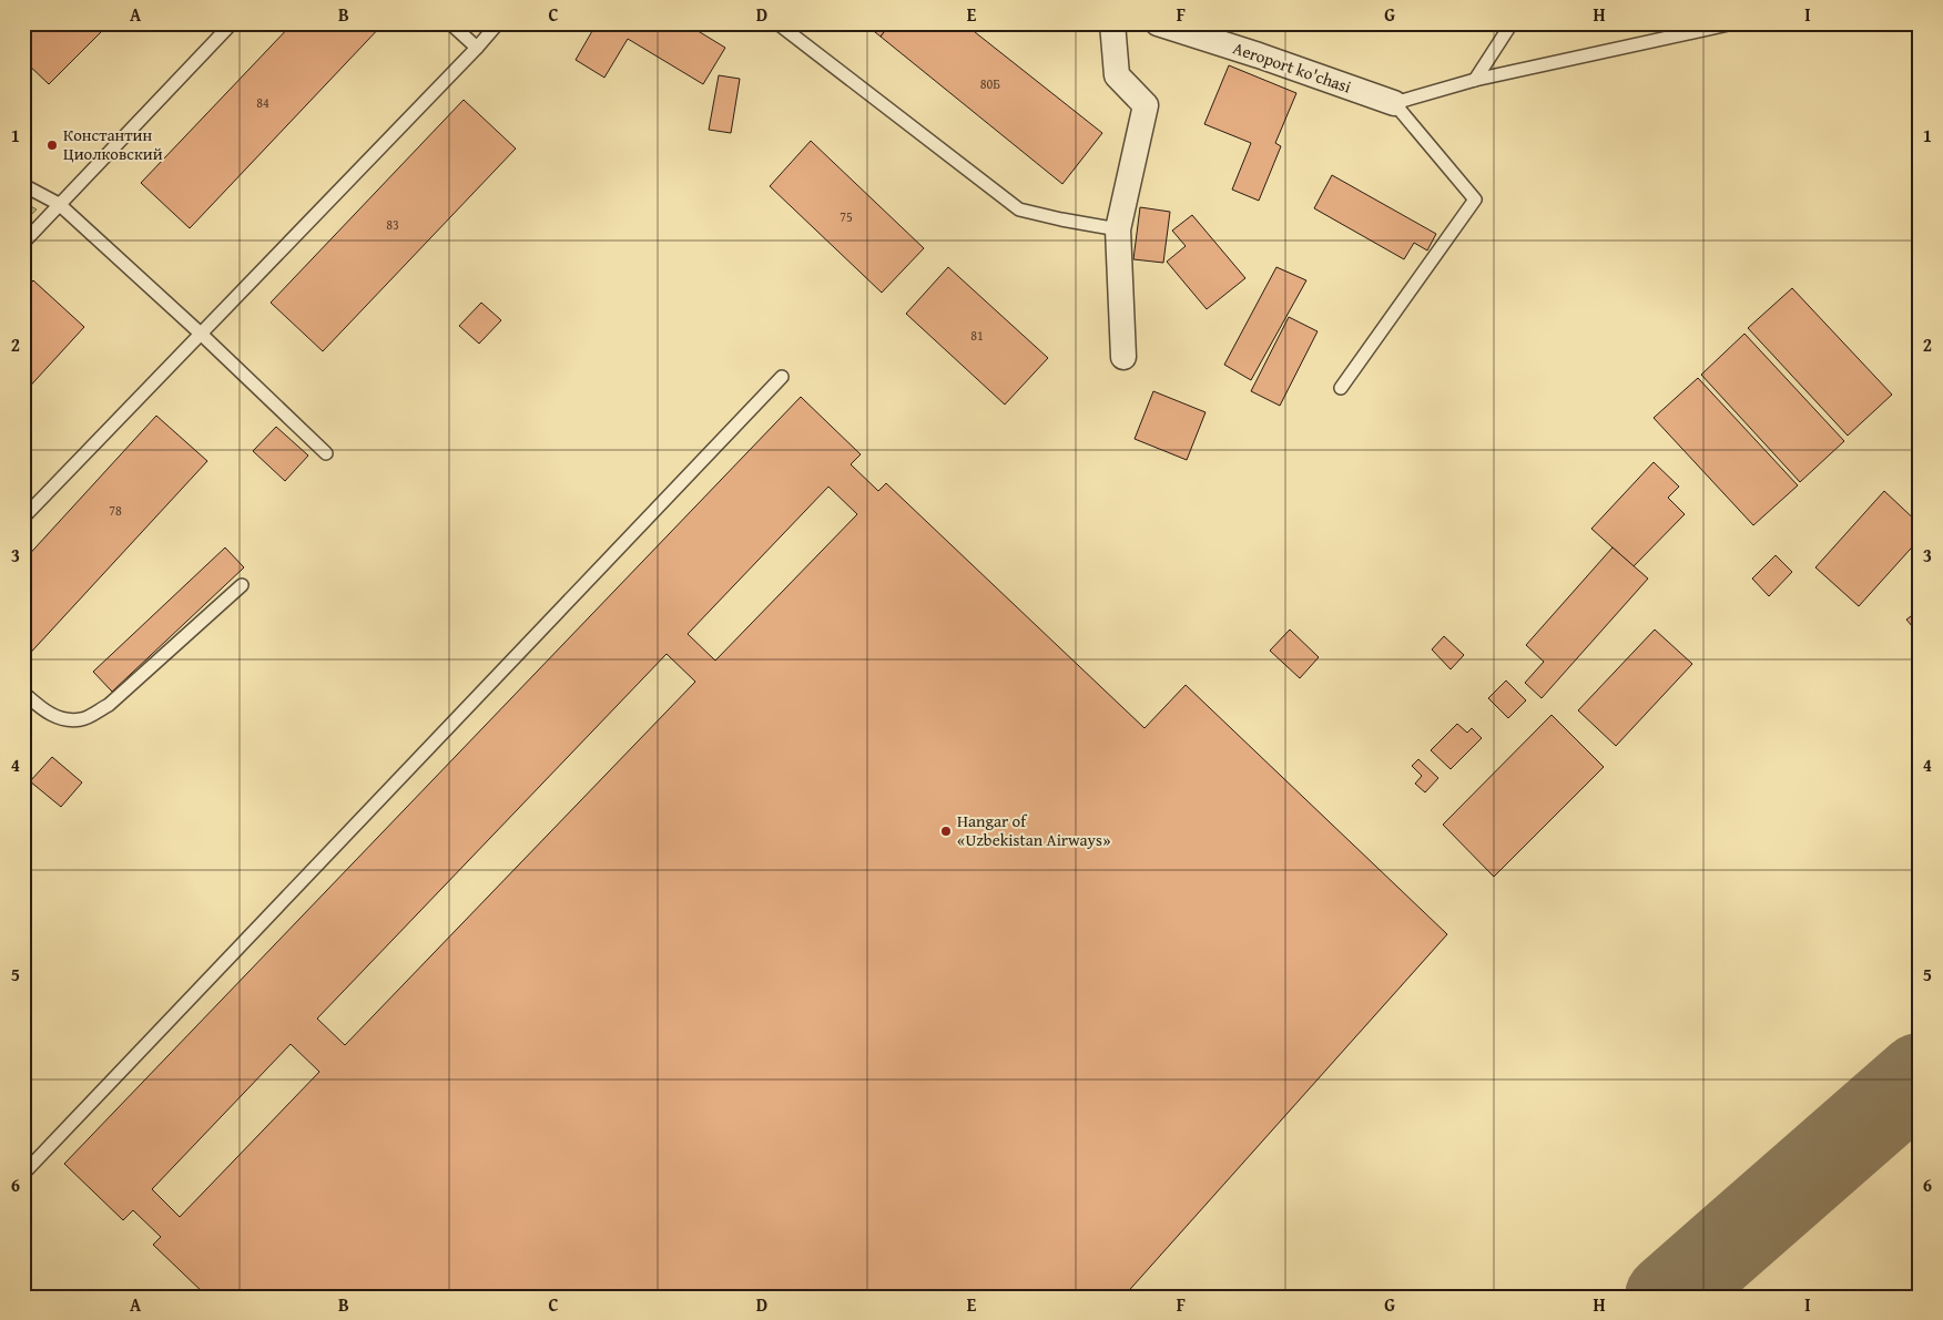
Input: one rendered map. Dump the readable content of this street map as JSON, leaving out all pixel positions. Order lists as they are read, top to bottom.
{
  "streets": {
    "street": ["Aeroport ko'chasi"]
  },
  "places": ["Константин Циолковский", "Hangar of «Uzbekistan Airways»"],
  "house_numbers": [
    "80Б",
    "84",
    "75",
    "83",
    "81",
    "78"
  ],
  "grid": {
    "columns": [
      "A",
      "B",
      "C",
      "D",
      "E",
      "F",
      "G",
      "H",
      "I"
    ],
    "rows": [
      "1",
      "2",
      "3",
      "4",
      "5",
      "6"
    ]
  }
}
